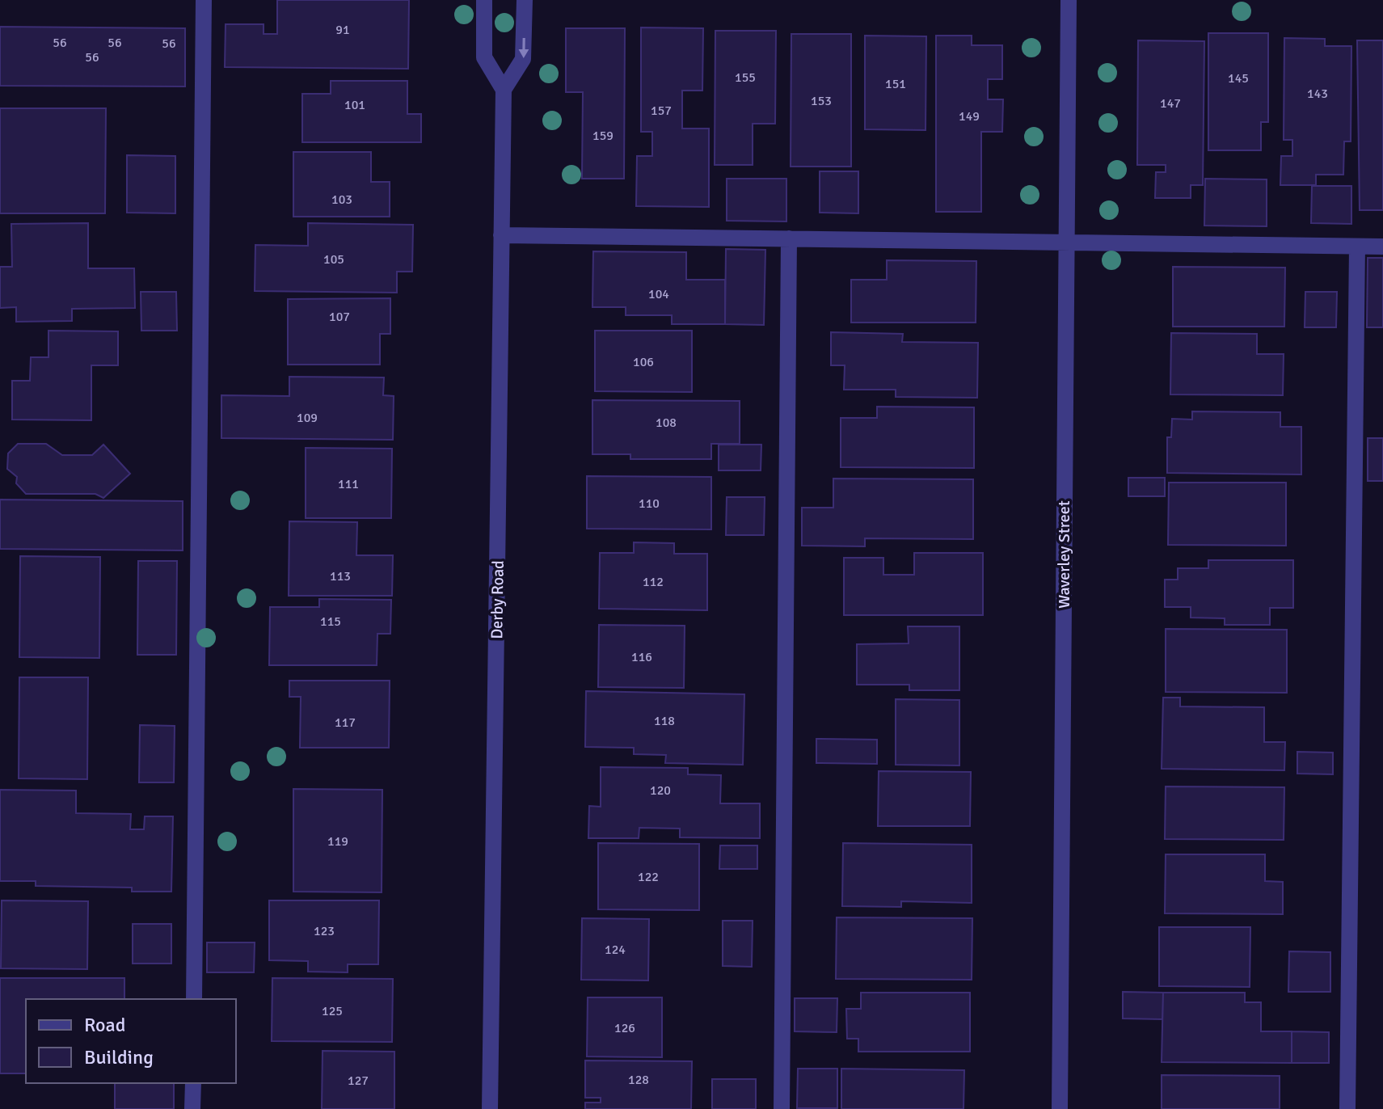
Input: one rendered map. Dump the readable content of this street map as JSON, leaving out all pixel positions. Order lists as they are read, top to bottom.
{
  "streets": {
    "street": ["Waverley Street", "Derby Road"]
  },
  "house_numbers": [
    "91",
    "56",
    "56",
    "56",
    "56",
    "155",
    "145",
    "151",
    "143",
    "153",
    "147",
    "101",
    "157",
    "149",
    "159",
    "103",
    "105",
    "104",
    "107",
    "106",
    "109",
    "108",
    "111",
    "110",
    "113",
    "112",
    "115",
    "116",
    "118",
    "117",
    "120",
    "119",
    "122",
    "123",
    "124",
    "125",
    "126",
    "128",
    "127"
  ],
  "legend": ["Road", "Building"]
}
